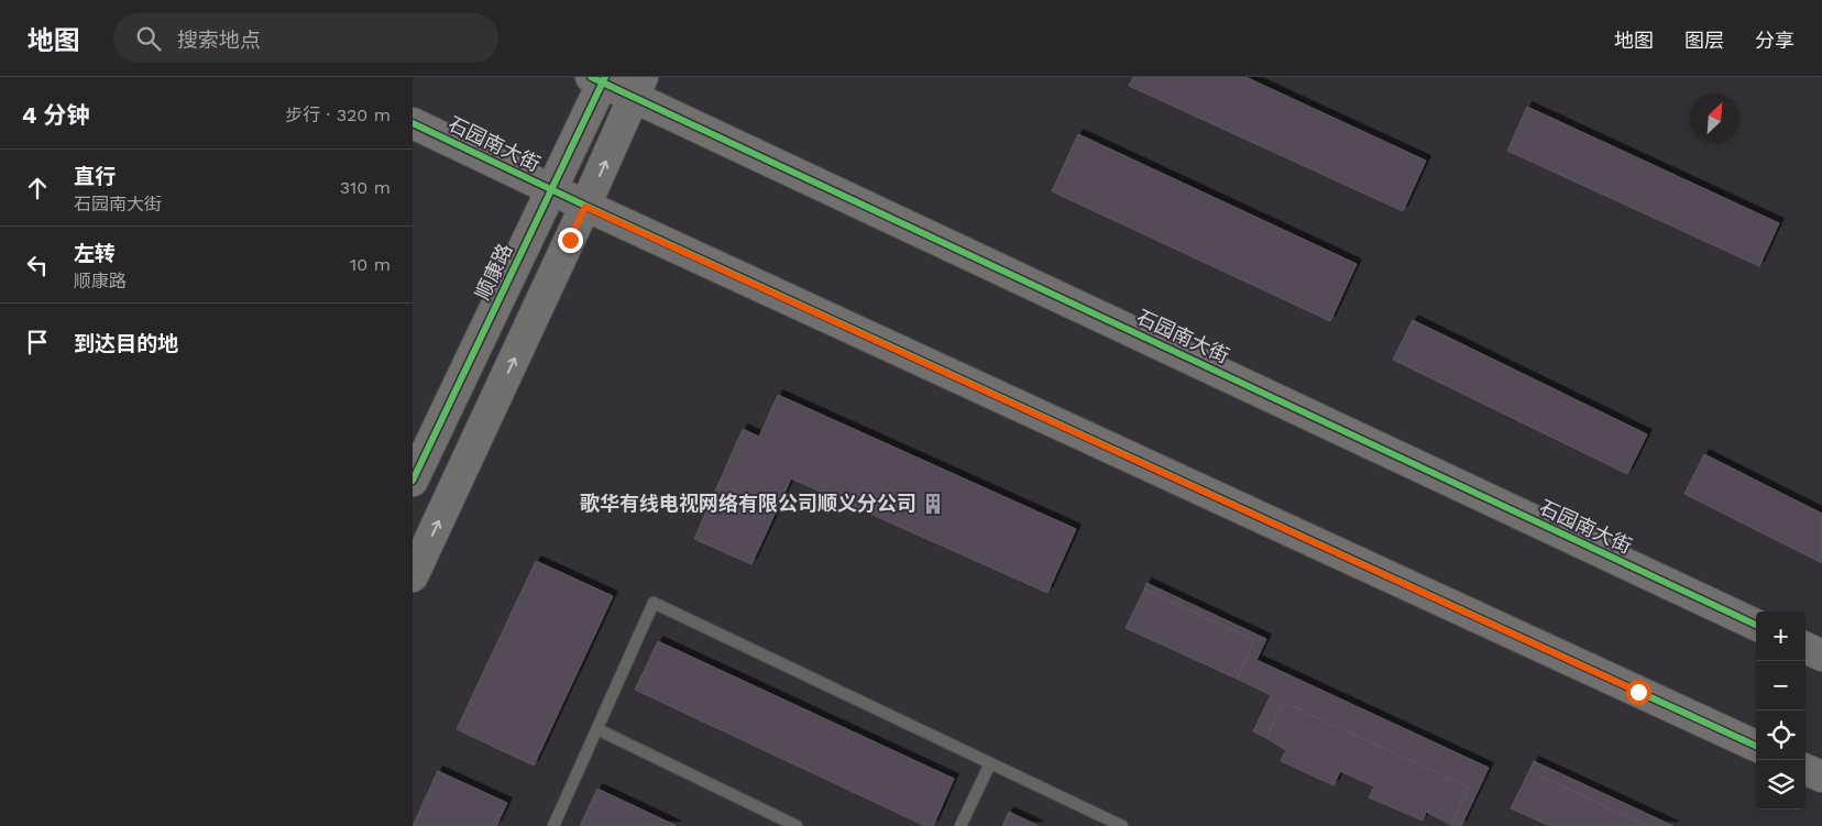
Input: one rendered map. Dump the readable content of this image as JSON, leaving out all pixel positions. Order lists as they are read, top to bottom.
{
  "streets": {
    "main road": ["石园南大街", "顺康路"]
  },
  "crossings": [
    ["石园南大街", "顺康路"]
  ],
  "places": {
    "building": ["歌华有线电视网络有限公司顺义分公司"]
  },
  "north": "top right",
  "page": {
    "header": "地图",
    "search": "搜索地点",
    "nav": ["地图", "图层", "分享"],
    "heading": ["4 分钟", "步行 · 320 m"],
    "list": [
      ["直行", "石园南大街", "310 m"],
      ["左转", "顺康路", "10 m"],
      "到达目的地"
    ],
    "map_buttons": ["+", "−"]
  }
}
